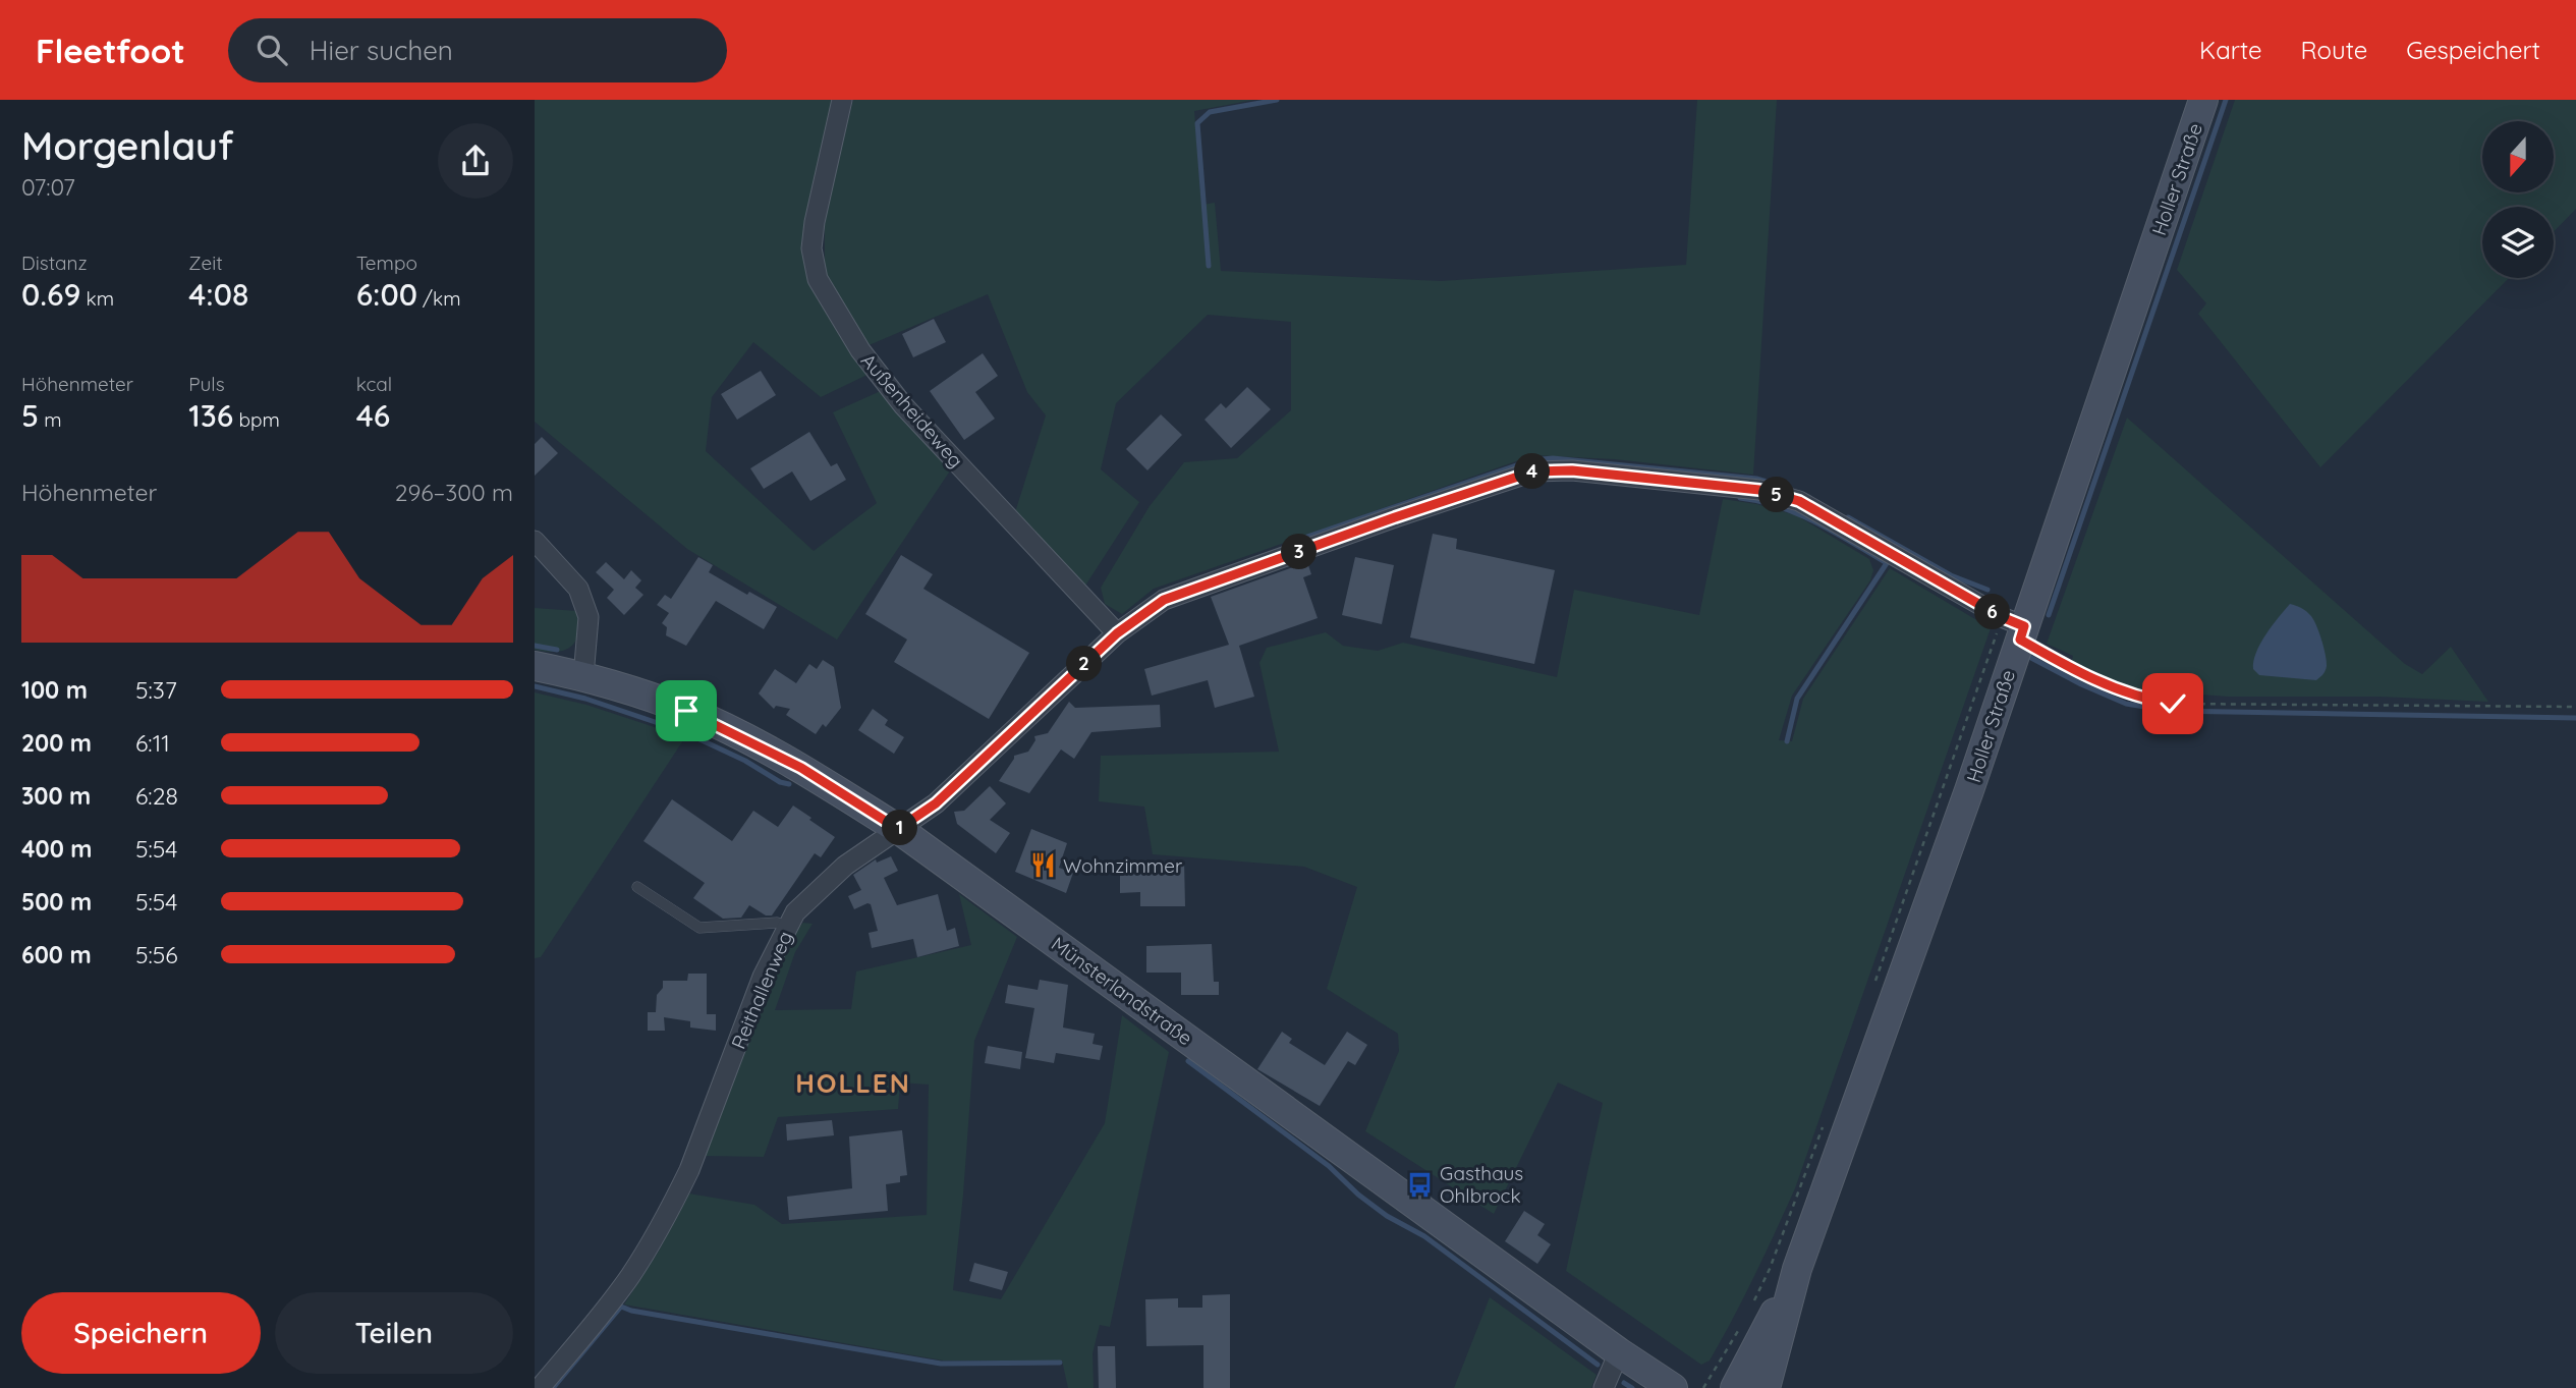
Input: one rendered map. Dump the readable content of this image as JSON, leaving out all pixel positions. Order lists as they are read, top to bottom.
{
  "streets": {
    "street": [
      "Holler Straße",
      "Außenheideweg",
      "Reithallenweg",
      "Münsterlandstraße"
    ]
  },
  "crossings": [
    ["Holler Straße", "Reithallenweg"],
    ["Außenheideweg", "Reithallenweg"],
    ["Reithallenweg", "Münsterlandstraße"]
  ],
  "districts": ["HOLLEN"],
  "places": {
    "restaurant": ["Wohnzimmer"],
    "bus stop": ["Gasthaus Ohlbrock"]
  },
  "north": "bottom",
  "page": {
    "header": "Fleetfoot",
    "search": "Hier suchen",
    "nav": ["Karte", "Route", "Gespeichert"],
    "heading": ["Morgenlauf", "07:07"],
    "stats": [
      ["Distanz", "0.69 km"],
      ["Zeit", "4:08"],
      ["Tempo", "6:00 /km"],
      ["Höhenmeter", "5 m"],
      ["Puls", "136 bpm"],
      ["kcal", "46"]
    ],
    "pins": [
      "4",
      "5",
      "3",
      "6",
      "2",
      "1"
    ],
    "chart": ["Höhenmeter", "296–300 m"],
    "list": [
      {
        "name": "100 m",
        "note": "5:37"
      },
      {
        "name": "200 m",
        "note": "6:11"
      },
      {
        "name": "300 m",
        "note": "6:28"
      },
      {
        "name": "400 m",
        "note": "5:54"
      },
      {
        "name": "500 m",
        "note": "5:54"
      },
      {
        "name": "600 m",
        "note": "5:56"
      }
    ],
    "buttons": ["Speichern", "Teilen"]
  }
}
